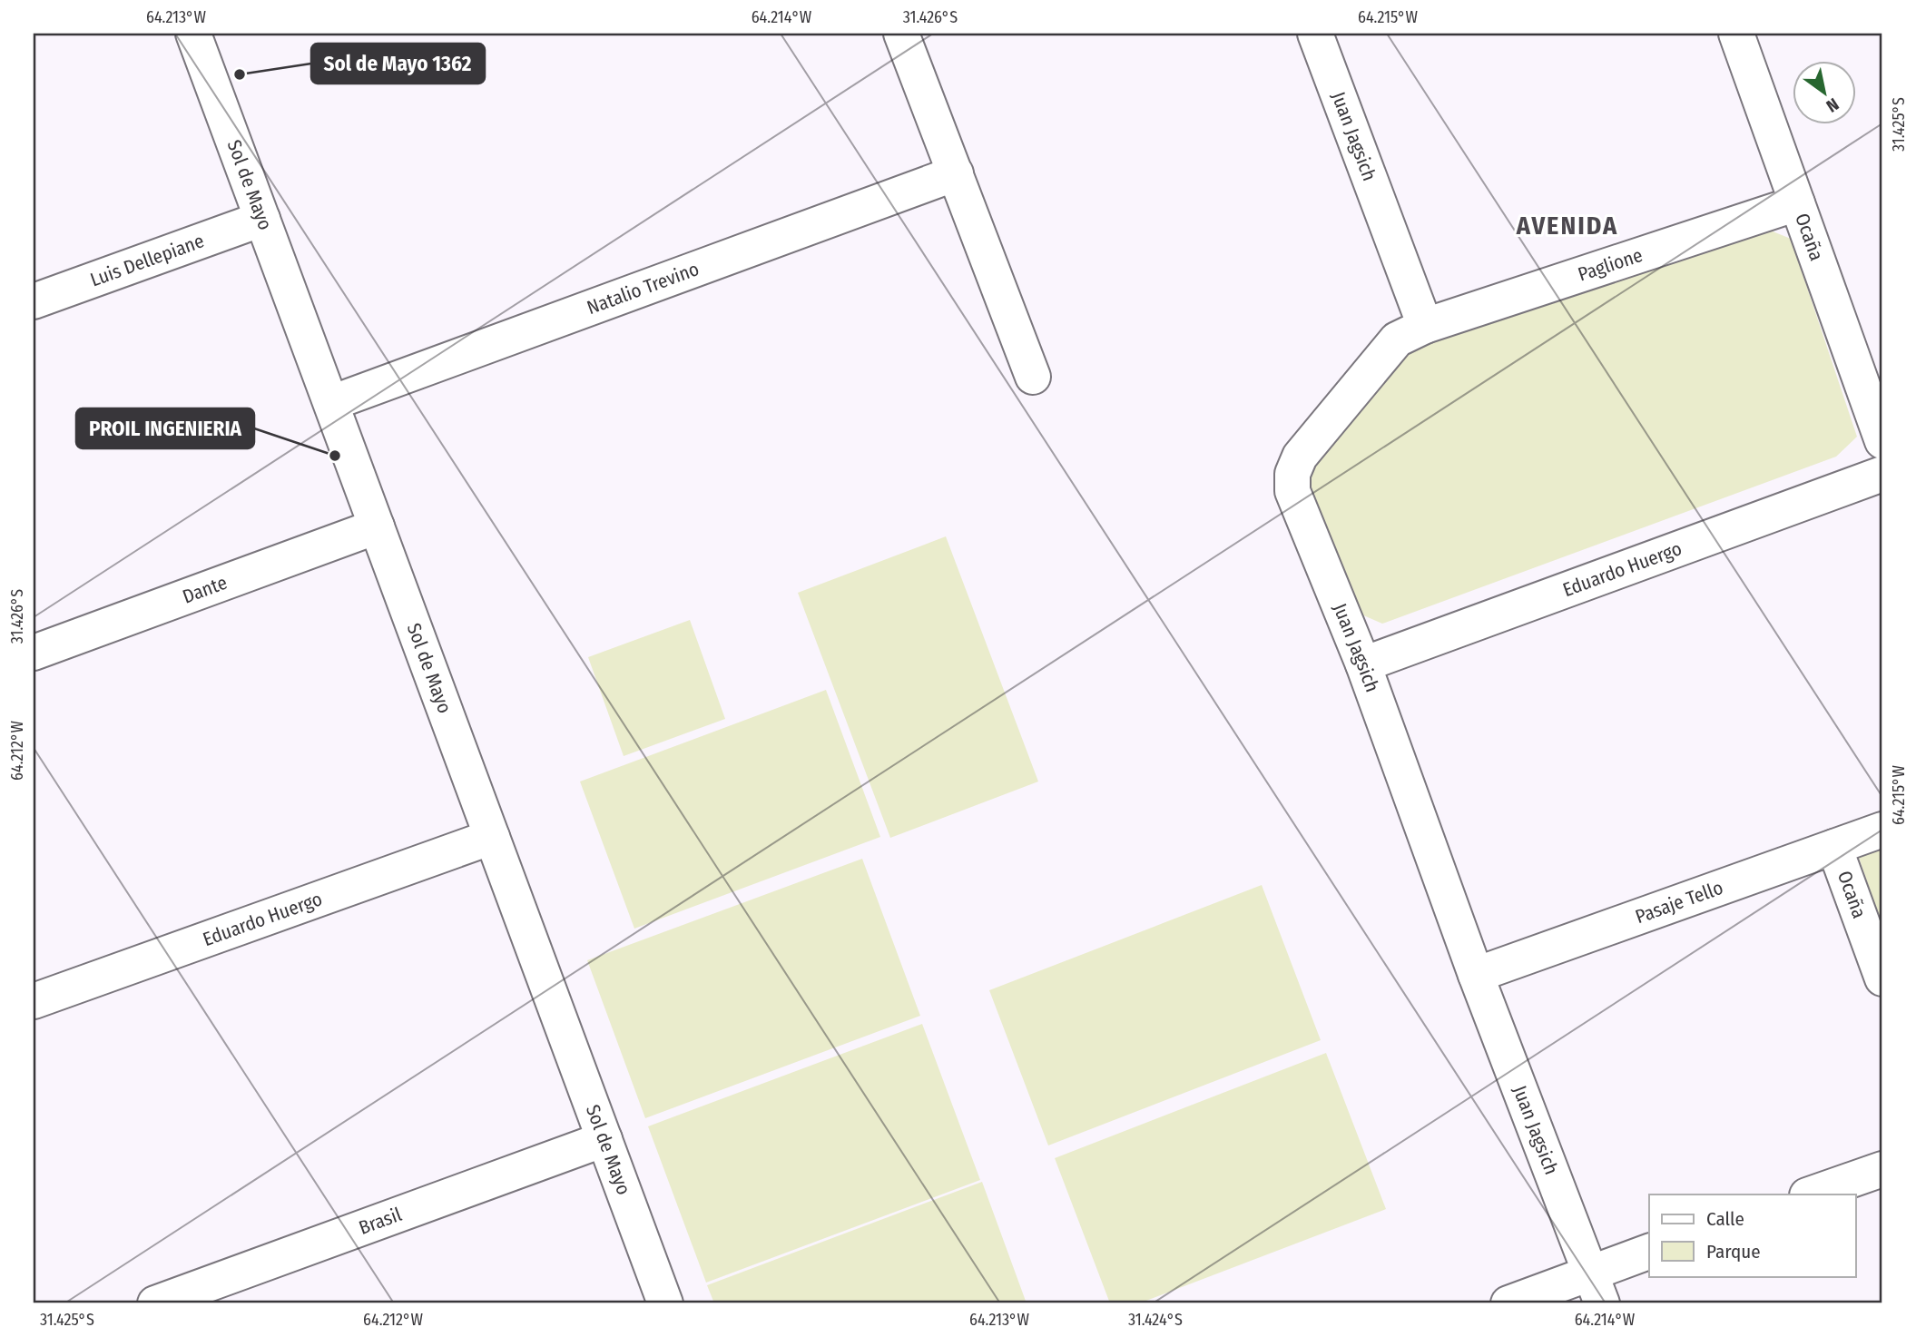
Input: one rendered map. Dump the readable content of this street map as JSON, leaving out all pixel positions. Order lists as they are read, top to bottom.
{
  "streets": {
    "street": [
      "Juan Jagsich",
      "Sol de Mayo",
      "Ocaña",
      "Luis Dellepiane",
      "Paglione",
      "Natalio Trevino",
      "Eduardo Huergo",
      "Dante",
      "Pasaje Tello",
      "Brasil"
    ]
  },
  "crossings": [
    ["Juan Jagsich", "Paglione"],
    ["Juan Jagsich", "Eduardo Huergo"],
    ["Juan Jagsich", "Pasaje Tello"],
    ["Sol de Mayo", "Luis Dellepiane"],
    ["Sol de Mayo", "Natalio Trevino"],
    ["Sol de Mayo", "Eduardo Huergo"],
    ["Sol de Mayo", "Dante"],
    ["Sol de Mayo", "Brasil"],
    ["Ocaña", "Paglione"],
    ["Ocaña", "Pasaje Tello"]
  ],
  "districts": ["AVENIDA"],
  "places": ["Sol de Mayo 1362", "PROIL INGENIERIA"],
  "legend": ["Calle", "Parque"],
  "north": "bottom right",
  "coordinates": [
    "64.213°W",
    "64.214°W",
    "31.426°S",
    "64.215°W",
    "31.425°S",
    "64.212°W",
    "31.424°S"
  ]
}
